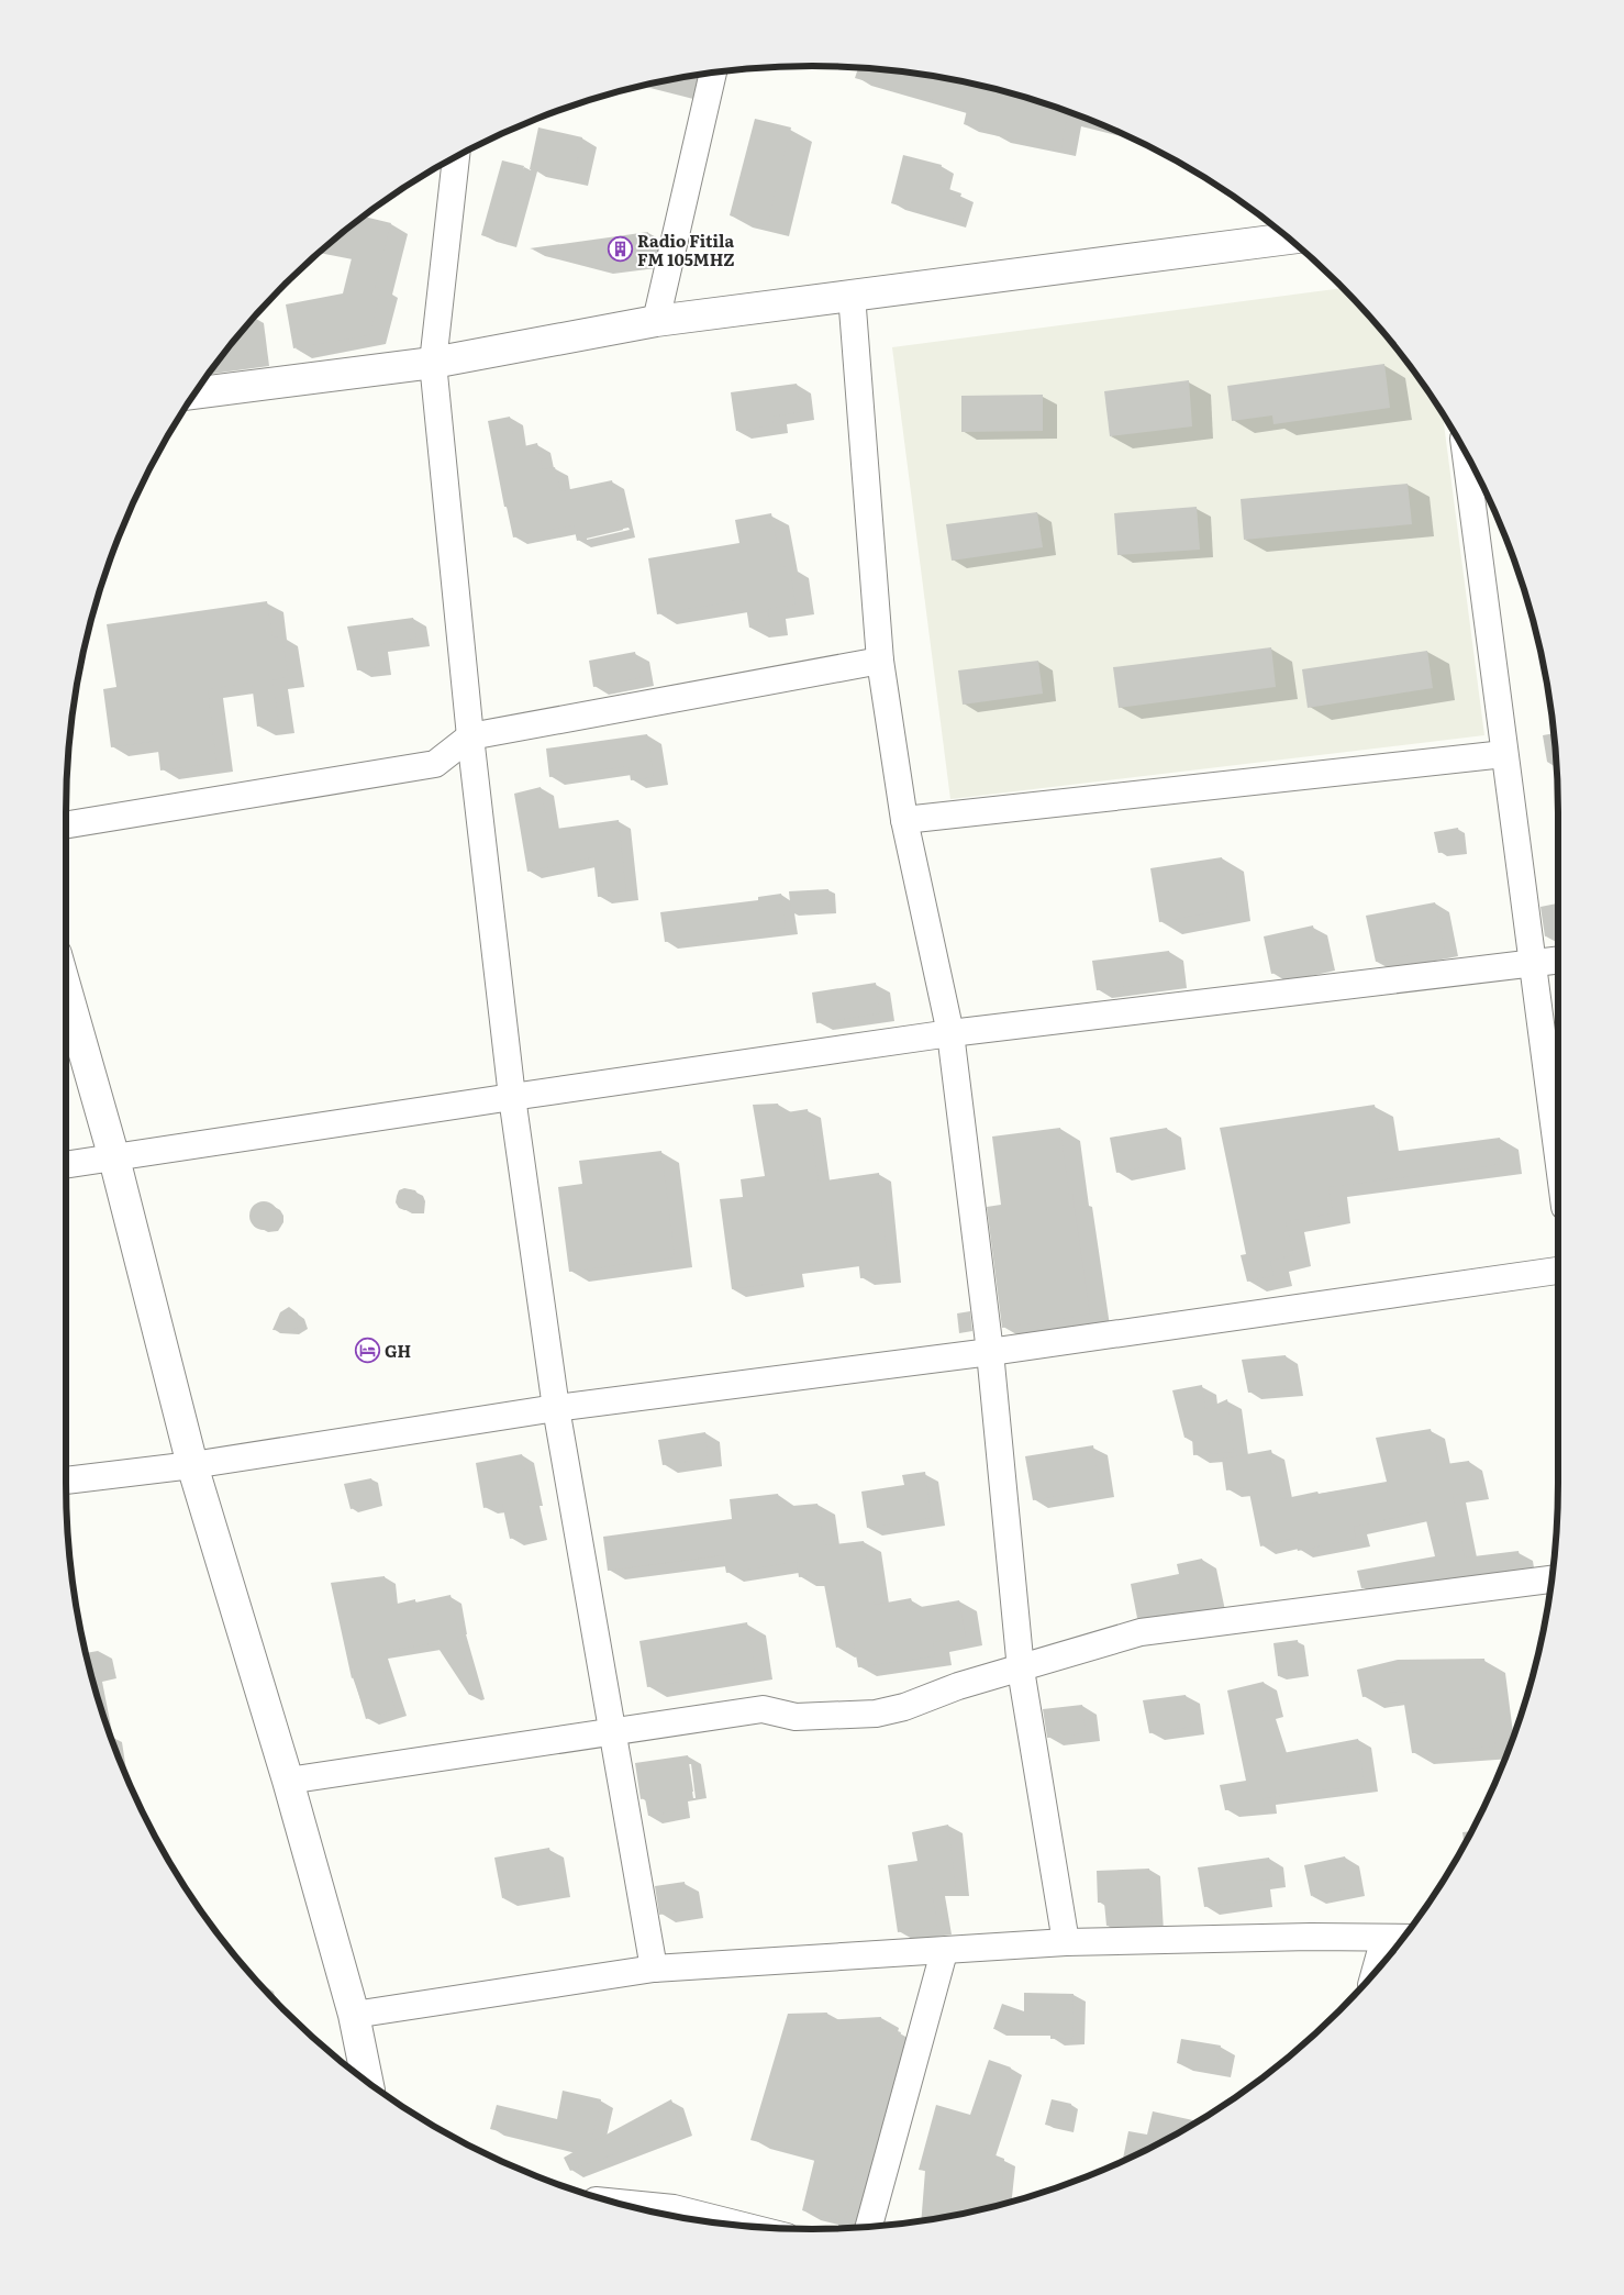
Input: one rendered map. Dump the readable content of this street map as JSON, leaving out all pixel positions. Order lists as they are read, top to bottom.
{
  "places": {
    "building": ["Radio Fitila FM 105MHZ"],
    "hotel": ["GH"]
  }
}
